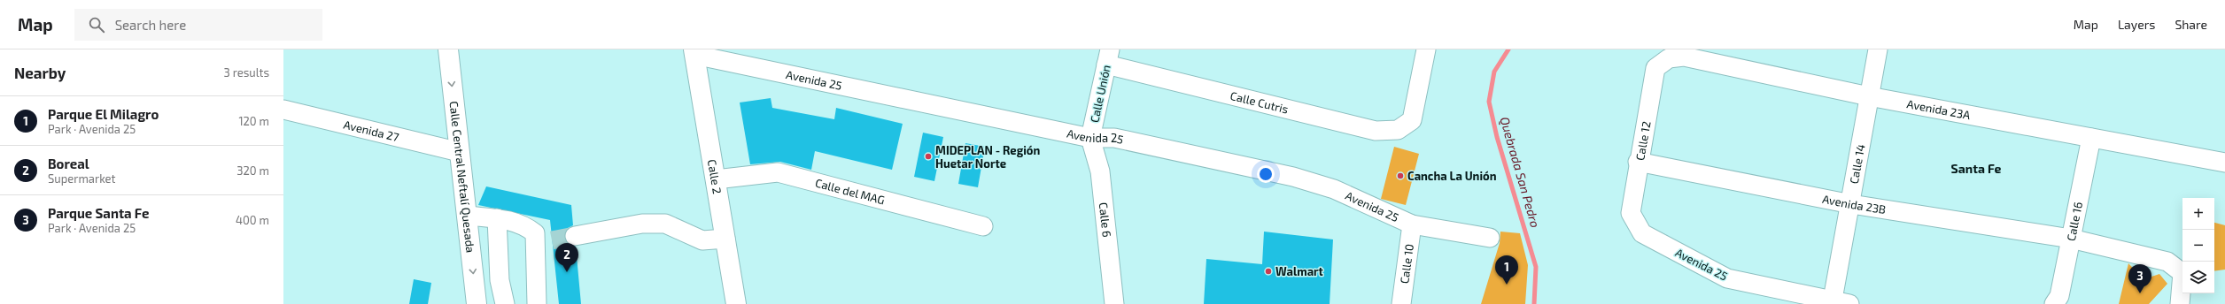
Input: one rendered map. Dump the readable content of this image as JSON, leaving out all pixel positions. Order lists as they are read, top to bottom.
{
  "streets": {
    "main road": ["Calle Central Neftalí Quesada", "Calle 2"],
    "street": [
      "Avenida 25",
      "Calle Unión",
      "Calle Cutris",
      "Avenida 23A",
      "Avenida 27",
      "Calle 12",
      "Calle 14",
      "Calle del MAG",
      "Avenida 23B",
      "Calle 6",
      "Calle 16",
      "Calle 10"
    ]
  },
  "crossings": [
    ["Avenida 25", "Calle Unión"],
    ["Avenida 25", "Calle 12"],
    ["Avenida 25", "Calle 14"],
    ["Avenida 25", "Calle 2"],
    ["Avenida 25", "Calle 6"],
    ["Avenida 25", "Calle 10"],
    ["Calle Unión", "Calle Cutris"],
    ["Calle Unión", "Calle 6"],
    ["Avenida 23A", "Calle 12"],
    ["Avenida 23A", "Calle 14"],
    ["Avenida 23A", "Calle 16"],
    ["Avenida 27", "Calle Central Neftalí Quesada"],
    ["Calle 12", "Avenida 23B"],
    ["Calle 14", "Avenida 23B"],
    ["Calle 2", "Calle del MAG"],
    ["Avenida 23B", "Calle 16"]
  ],
  "one_way": ["Calle Central Neftalí Quesada"],
  "districts": ["Santa Fe"],
  "water": ["Quebrada San Pedro"],
  "places": ["MIDEPLAN - Región Huetar Norte", "Cancha La Unión", "Walmart"],
  "page": {
    "header": "Map",
    "search": "Search here",
    "nav": ["Map", "Layers", "Share"],
    "heading": ["Nearby", "3 results"],
    "list": [
      {
        "mark": "1",
        "name": "Parque El Milagro",
        "note": "Park · Avenida 25",
        "value": "120 m"
      },
      {
        "mark": "2",
        "name": "Boreal",
        "note": "Supermarket",
        "value": "320 m"
      },
      {
        "mark": "3",
        "name": "Parque Santa Fe",
        "note": "Park · Avenida 25",
        "value": "400 m"
      }
    ],
    "map_buttons": ["+", "−"],
    "pins": ["2", "1", "3"]
  }
}
